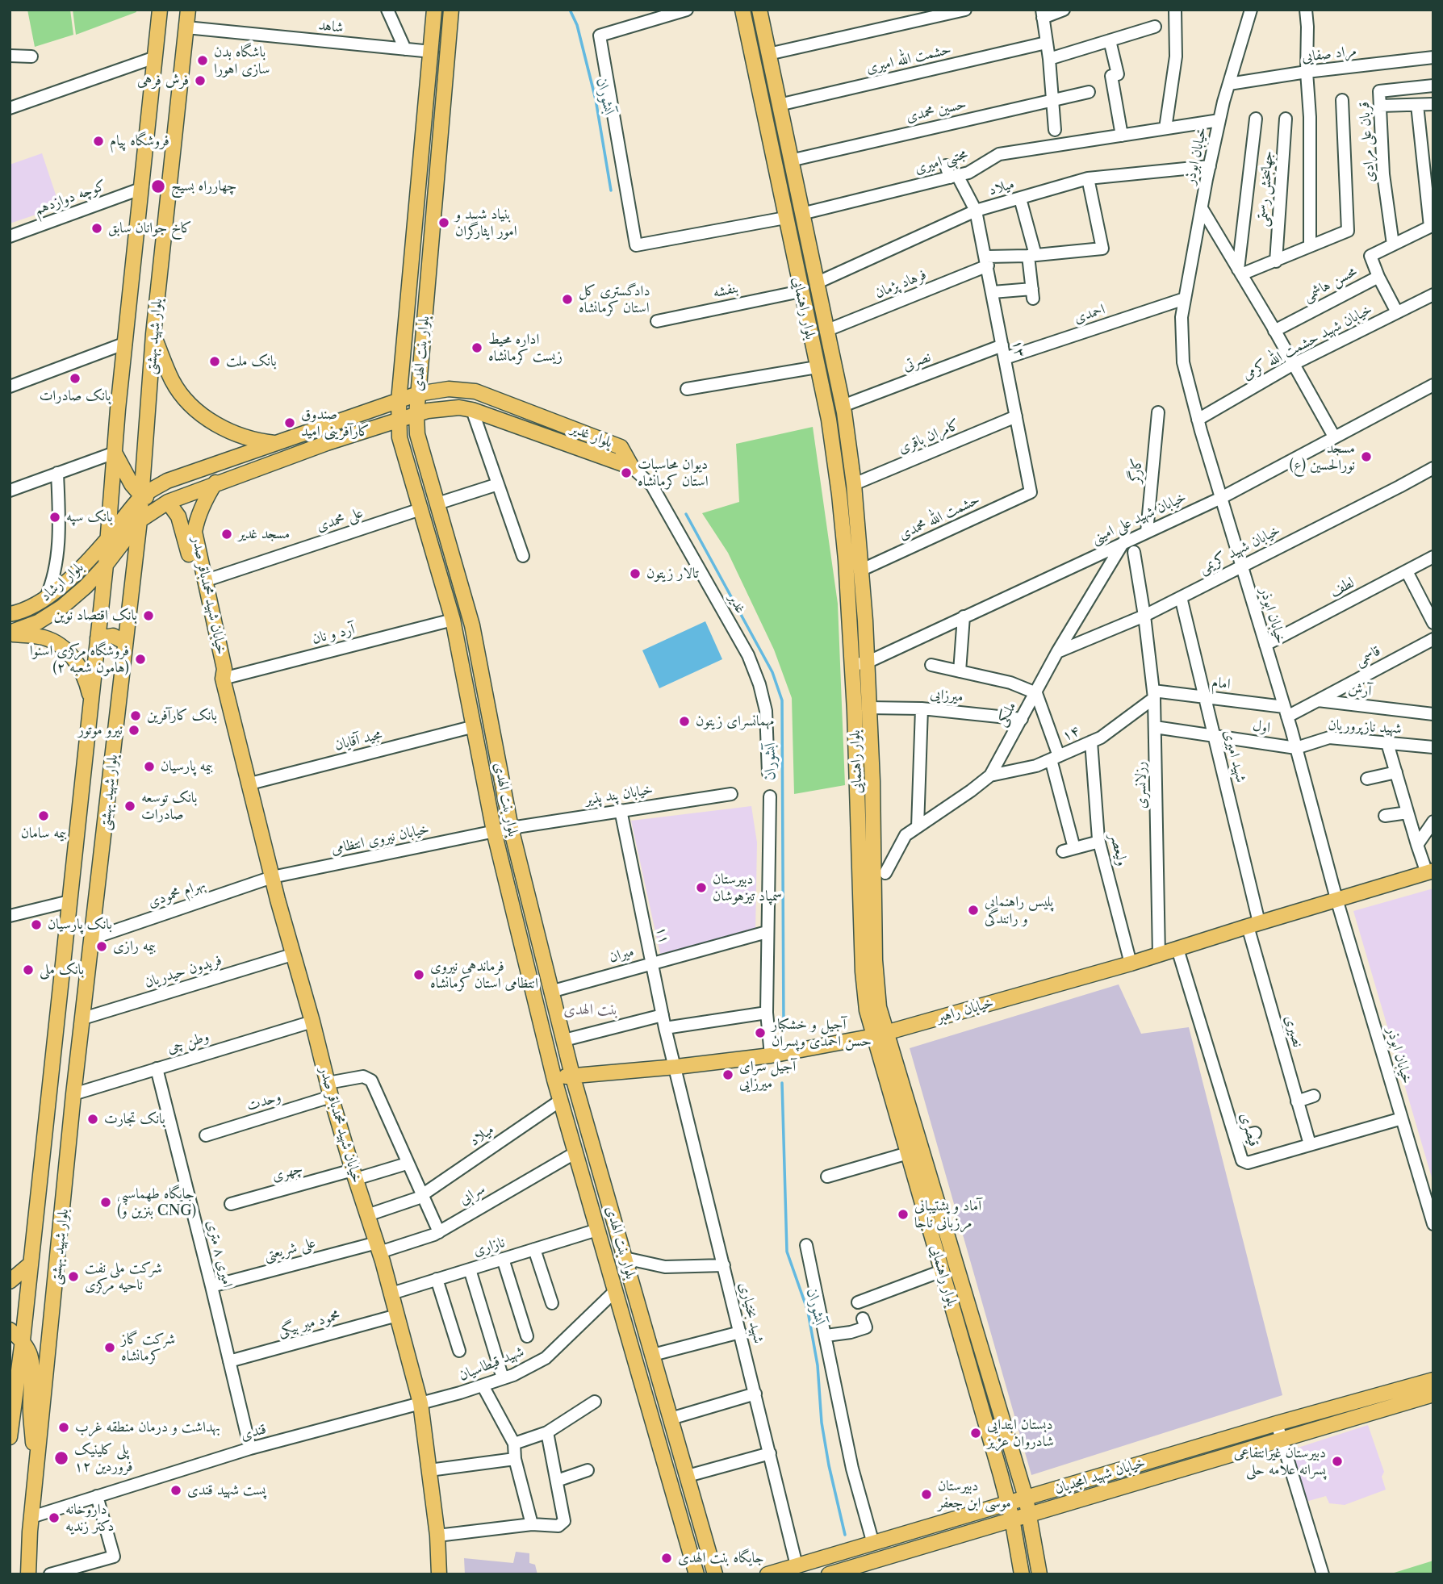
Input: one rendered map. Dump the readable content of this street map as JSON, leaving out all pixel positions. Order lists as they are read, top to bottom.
{
  "streets": {
    "main road": [
      "بلوار راهنمایی",
      "بلوار شهید بهشتی",
      "بلوار بنت الهدی",
      "بلوار غدیر",
      "بلوار ارشاد",
      "خیابان شهید محمدباقر صدر",
      "خیابان راهبر",
      "خیابان شهید امجدیان"
    ],
    "street": [
      "شاهد",
      "مراد صفایی",
      "حشمت الله امیری",
      "حسین محمدی",
      "قربان علی مرادی",
      "خیابان ابوذر",
      "مجتبی امیری",
      "میلاد",
      "جهانبخش رستمی",
      "کوچه دوازدهم",
      "فرهاد پژمان",
      "محسن هاشمی",
      "بنفشه",
      "احمدی",
      "خیابان شهید حشمت الله کرمی",
      "۱۳",
      "نصرتی",
      "کامران باقری",
      "کارگر",
      "حشمت الله محمدی",
      "خیابان شهید علی امینی",
      "علی محمدی",
      "خیابان شهید کریمی",
      "لطف",
      "غدیر",
      "آرد و نان",
      "قاسمی",
      "امام",
      "آرش",
      "میرزایی",
      "ملکی",
      "اول",
      "شهید نازپروریان",
      "۱۴",
      "مجید آقایان",
      "شهید امیری",
      "رزلانسری",
      "خیابان پند پذیر",
      "خیابان نیروی انتظامی",
      "ولیعصر",
      "بهرام محمودی",
      "۱۱",
      "میران",
      "فریدون حیدریان",
      "نصیری",
      "وطن چی",
      "وحدت",
      "قیصری",
      "چهری",
      "سرابی",
      "نازاری",
      "علی شریعتی",
      "امیری ۸ متری",
      "شهید بختیاری",
      "محمود میر بیگی",
      "شهید قیطاسیان",
      "قندی"
    ]
  },
  "crossings": [
    ["شاهد", "بلوار شهید بهشتی"],
    ["شاهد", "بلوار بنت الهدی"],
    ["مراد صفایی", "خیابان ابوذر"],
    ["حشمت الله امیری", "بلوار راهنمایی"],
    ["حسین محمدی", "بلوار راهنمایی"],
    ["قربان علی مرادی", "محسن هاشمی"],
    ["خیابان ابوذر", "مجتبی امیری"],
    ["خیابان ابوذر", "میلاد"],
    ["خیابان ابوذر", "احمدی"],
    ["خیابان ابوذر", "خیابان شهید حشمت الله کرمی"],
    ["خیابان ابوذر", "خیابان شهید علی امینی"],
    ["خیابان ابوذر", "خیابان شهید کریمی"],
    ["خیابان ابوذر", "لطف"],
    ["خیابان ابوذر", "امام"],
    ["خیابان ابوذر", "اول"],
    ["خیابان ابوذر", "شهید نازپروریان"],
    ["خیابان ابوذر", "خیابان راهبر"],
    ["خیابان ابوذر", "قیصری"],
    ["مجتبی امیری", "بلوار راهنمایی"],
    ["مجتبی امیری", "۱۳"],
    ["میلاد", "بلوار راهنمایی"],
    ["میلاد", "۱۳"],
    ["میلاد", "بلوار بنت الهدی"],
    ["میلاد", "خیابان شهید محمدباقر صدر"],
    ["کوچه دوازدهم", "بلوار شهید بهشتی"],
    ["فرهاد پژمان", "بلوار راهنمایی"],
    ["فرهاد پژمان", "۱۳"],
    ["بنفشه", "بلوار راهنمایی"],
    ["بلوار راهنمایی", "نصرتی"],
    ["بلوار راهنمایی", "کامران باقری"],
    ["بلوار راهنمایی", "حشمت الله محمدی"],
    ["بلوار راهنمایی", "خیابان شهید علی امینی"],
    ["بلوار راهنمایی", "میرزایی"],
    ["بلوار راهنمایی", "خیابان راهبر"],
    ["بلوار راهنمایی", "خیابان شهید امجدیان"],
    ["احمدی", "۱۳"],
    ["بلوار شهید بهشتی", "بلوار غدیر"],
    ["بلوار شهید بهشتی", "بلوار ارشاد"],
    ["بلوار شهید بهشتی", "بهرام محمودی"],
    ["بلوار شهید بهشتی", "فریدون حیدریان"],
    ["بلوار شهید بهشتی", "وطن چی"],
    ["بلوار شهید بهشتی", "قندی"],
    ["۱۳", "نصرتی"],
    ["۱۳", "کامران باقری"],
    ["۱۳", "حشمت الله محمدی"],
    ["بلوار بنت الهدی", "بلوار غدیر"],
    ["بلوار بنت الهدی", "علی محمدی"],
    ["بلوار بنت الهدی", "آرد و نان"],
    ["بلوار بنت الهدی", "مجید آقایان"],
    ["بلوار بنت الهدی", "خیابان پند پذیر"],
    ["بلوار بنت الهدی", "خیابان نیروی انتظامی"],
    ["بلوار بنت الهدی", "میران"],
    ["بلوار بنت الهدی", "خیابان راهبر"],
    ["بلوار بنت الهدی", "سرابی"],
    ["بلوار بنت الهدی", "نازاری"],
    ["بلوار بنت الهدی", "شهید قیطاسیان"],
    ["بلوار غدیر", "بلوار ارشاد"],
    ["بلوار غدیر", "خیابان شهید محمدباقر صدر"],
    ["بلوار غدیر", "غدیر"],
    ["کارگر", "خیابان شهید علی امینی"],
    ["خیابان شهید علی امینی", "ملکی"],
    ["علی محمدی", "خیابان شهید محمدباقر صدر"],
    ["خیابان شهید کریمی", "ملکی"],
    ["خیابان شهید کریمی", "شهید امیری"],
    ["خیابان شهید کریمی", "رزلانسری"],
    ["خیابان شهید محمدباقر صدر", "آرد و نان"],
    ["خیابان شهید محمدباقر صدر", "مجید آقایان"],
    ["خیابان شهید محمدباقر صدر", "خیابان نیروی انتظامی"],
    ["خیابان شهید محمدباقر صدر", "بهرام محمودی"],
    ["خیابان شهید محمدباقر صدر", "فریدون حیدریان"],
    ["خیابان شهید محمدباقر صدر", "وطن چی"],
    ["خیابان شهید محمدباقر صدر", "وحدت"],
    ["خیابان شهید محمدباقر صدر", "چهری"],
    ["خیابان شهید محمدباقر صدر", "سرابی"],
    ["خیابان شهید محمدباقر صدر", "نازاری"],
    ["خیابان شهید محمدباقر صدر", "علی شریعتی"],
    ["خیابان شهید محمدباقر صدر", "محمود میر بیگی"],
    ["خیابان شهید محمدباقر صدر", "شهید قیطاسیان"],
    ["خیابان شهید محمدباقر صدر", "قندی"],
    ["قاسمی", "آرش"],
    ["امام", "۱۴"],
    ["امام", "شهید امیری"],
    ["امام", "رزلانسری"],
    ["میرزایی", "ملکی"],
    ["ملکی", "۱۴"],
    ["اول", "شهید نازپروریان"],
    ["اول", "شهید امیری"],
    ["اول", "رزلانسری"],
    ["۱۴", "رزلانسری"],
    ["۱۴", "ولیعصر"],
    ["شهید امیری", "خیابان راهبر"],
    ["شهید امیری", "نصیری"],
    ["رزلانسری", "خیابان راهبر"],
    ["خیابان پند پذیر", "خیابان نیروی انتظامی"],
    ["خیابان پند پذیر", "۱۱"],
    ["خیابان نیروی انتظامی", "بهرام محمودی"],
    ["ولیعصر", "خیابان راهبر"],
    ["۱۱", "میران"],
    ["۱۱", "خیابان راهبر"],
    ["۱۱", "شهید بختیاری"],
    ["خیابان راهبر", "نصیری"],
    ["خیابان راهبر", "قیصری"],
    ["خیابان راهبر", "شهید بختیاری"],
    ["نصیری", "قیصری"],
    ["وطن چی", "امیری ۸ متری"],
    ["سرابی", "علی شریعتی"],
    ["علی شریعتی", "امیری ۸ متری"],
    ["امیری ۸ متری", "محمود میر بیگی"],
    ["امیری ۸ متری", "قندی"],
    ["شهید بختیاری", "خیابان شهید امجدیان"],
    ["شهید قیطاسیان", "قندی"]
  ],
  "districts": ["بنت الهدی"],
  "water": ["آبشوران"],
  "places": [
    "باشگاه بدن سازی اهورا",
    "فرش فرهی",
    "فروشگاه پیام",
    "چهارراه بسیج",
    "بنیاد شهید و امور ایثارگران",
    "کاخ جوانان سابق",
    "دادگستری کل استان کرمانشاه",
    "اداره محیط زیست کرمانشاه",
    "بانک ملت",
    "بانک صادرات",
    "صندوق کارآفرینی امید",
    "مسجد نورالحسین (ع)",
    "دیوان محاسبات استان کرمانشاه",
    "بانک سپه",
    "مسجد غدیر",
    "تالار زیتون",
    "بانک اقتصاد نوین",
    "فروشگاه مرکزی اسنوا (هامون شعبه ۲)",
    "بانک کارآفرین",
    "مهمانسرای زیتون",
    "نیرو موتور",
    "بیمه پارسیان",
    "بانک توسعه صادرات",
    "بیمه سامان",
    "دبیرستان سمپاد تیزهوشان",
    "پلیس راهنمایی و رانندگی",
    "بانک پارسیان",
    "بیمه رازی",
    "بانک ملی",
    "فرماندهی نیروی انتظامی استان کرمانشاه",
    "آجیل و خشکبار حسن احمدی وپسران",
    "آجیل سرای میرزایی",
    "بانک تجارت",
    "جایگاه طهماسبی (بنزین و CNG)",
    "آماد و پشتیبانی مرزبانی ناجا",
    "شرکت ملی نفت ناحیه مرکزی",
    "شرکت گاز کرمانشاه",
    "بهداشت و درمان منطقه غرب",
    "دبستان ابتدایی شادروان عزیز",
    "پلی کلینیک ۱۲ فروردین",
    "دبیرستان غیرانتفاعی پسرانه علامه حلی",
    "پست شهید قندی",
    "دبیرستان موسی ابن جعفر",
    "داروخانه دکتر زندیه",
    "جایگاه بنت الهدی"
  ]
}
